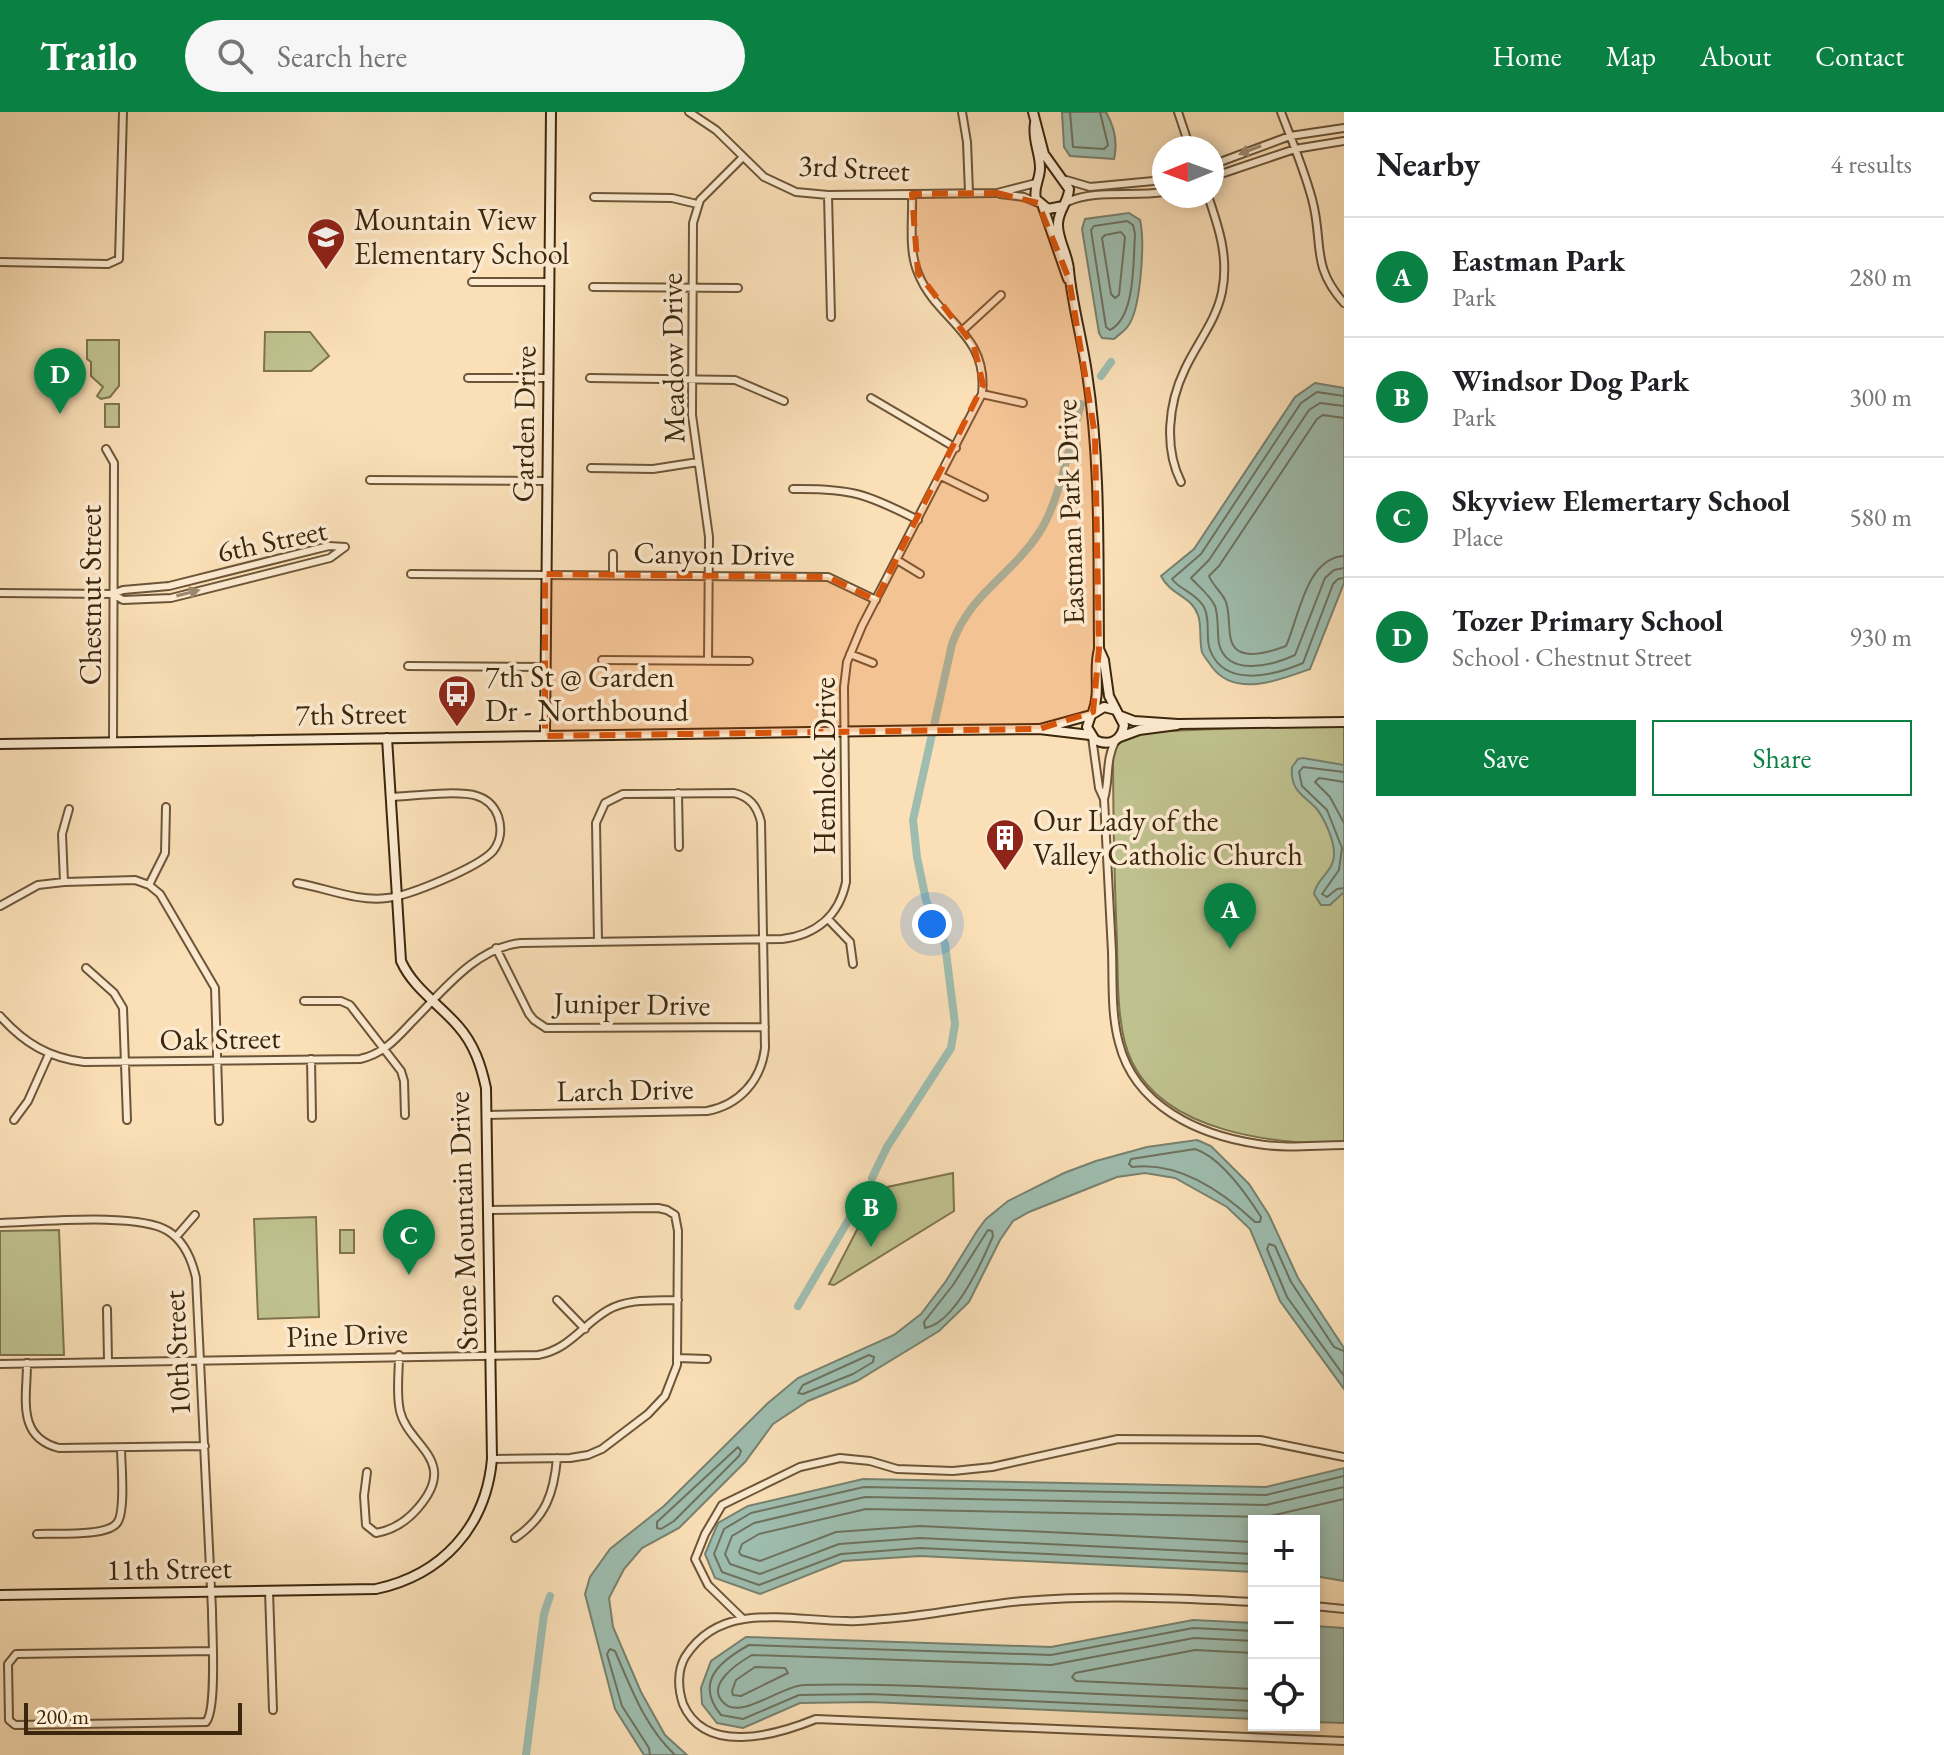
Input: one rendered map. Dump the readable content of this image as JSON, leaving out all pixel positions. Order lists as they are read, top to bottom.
{
  "streets": {
    "street": [
      "3rd Street",
      "Meadow Drive",
      "Garden Drive",
      "Eastman Park Drive",
      "6th Street",
      "Canyon Drive",
      "Chestnut Street",
      "7th Street",
      "Hemlock Drive",
      "Juniper Drive",
      "Oak Street",
      "Larch Drive",
      "Stone Mountain Drive",
      "Pine Drive",
      "10th Street",
      "11th Street"
    ]
  },
  "crossings": [
    ["3rd Street", "Eastman Park Drive"],
    ["Meadow Drive", "Canyon Drive"],
    ["Garden Drive", "Canyon Drive"],
    ["Garden Drive", "7th Street"],
    ["Eastman Park Drive", "7th Street"],
    ["6th Street", "Chestnut Street"],
    ["Canyon Drive", "Hemlock Drive"],
    ["Chestnut Street", "7th Street"],
    ["7th Street", "Hemlock Drive"],
    ["7th Street", "Stone Mountain Drive"],
    ["Juniper Drive", "Larch Drive"],
    ["Oak Street", "Stone Mountain Drive"],
    ["Larch Drive", "Stone Mountain Drive"],
    ["Stone Mountain Drive", "Pine Drive"],
    ["Stone Mountain Drive", "11th Street"],
    ["Pine Drive", "10th Street"],
    ["10th Street", "11th Street"]
  ],
  "places": {
    "school or university": ["Mountain View Elementary School"],
    "bus stop": ["7th St @ Garden Dr - Northbound"],
    "building": ["Our Lady of the Valley Catholic Church"]
  },
  "scale_bar": "200 m",
  "north": "left",
  "page": {
    "header": "Trailo",
    "search": "Search here",
    "nav": [
      "Home",
      "Map",
      "About",
      "Contact"
    ],
    "heading": ["Nearby", "4 results"],
    "list": [
      {
        "mark": "A",
        "name": "Eastman Park",
        "note": "Park",
        "value": "280 m"
      },
      {
        "mark": "B",
        "name": "Windsor Dog Park",
        "note": "Park",
        "value": "300 m"
      },
      {
        "mark": "C",
        "name": "Skyview Elemertary School",
        "note": "Place",
        "value": "580 m"
      },
      {
        "mark": "D",
        "name": "Tozer Primary School",
        "note": "School · Chestnut Street",
        "value": "930 m"
      }
    ],
    "pins": [
      "D",
      "A",
      "B",
      "C"
    ],
    "buttons": ["Save", "Share"],
    "map_buttons": ["+", "−"],
    "scale": "200 m"
  }
}
